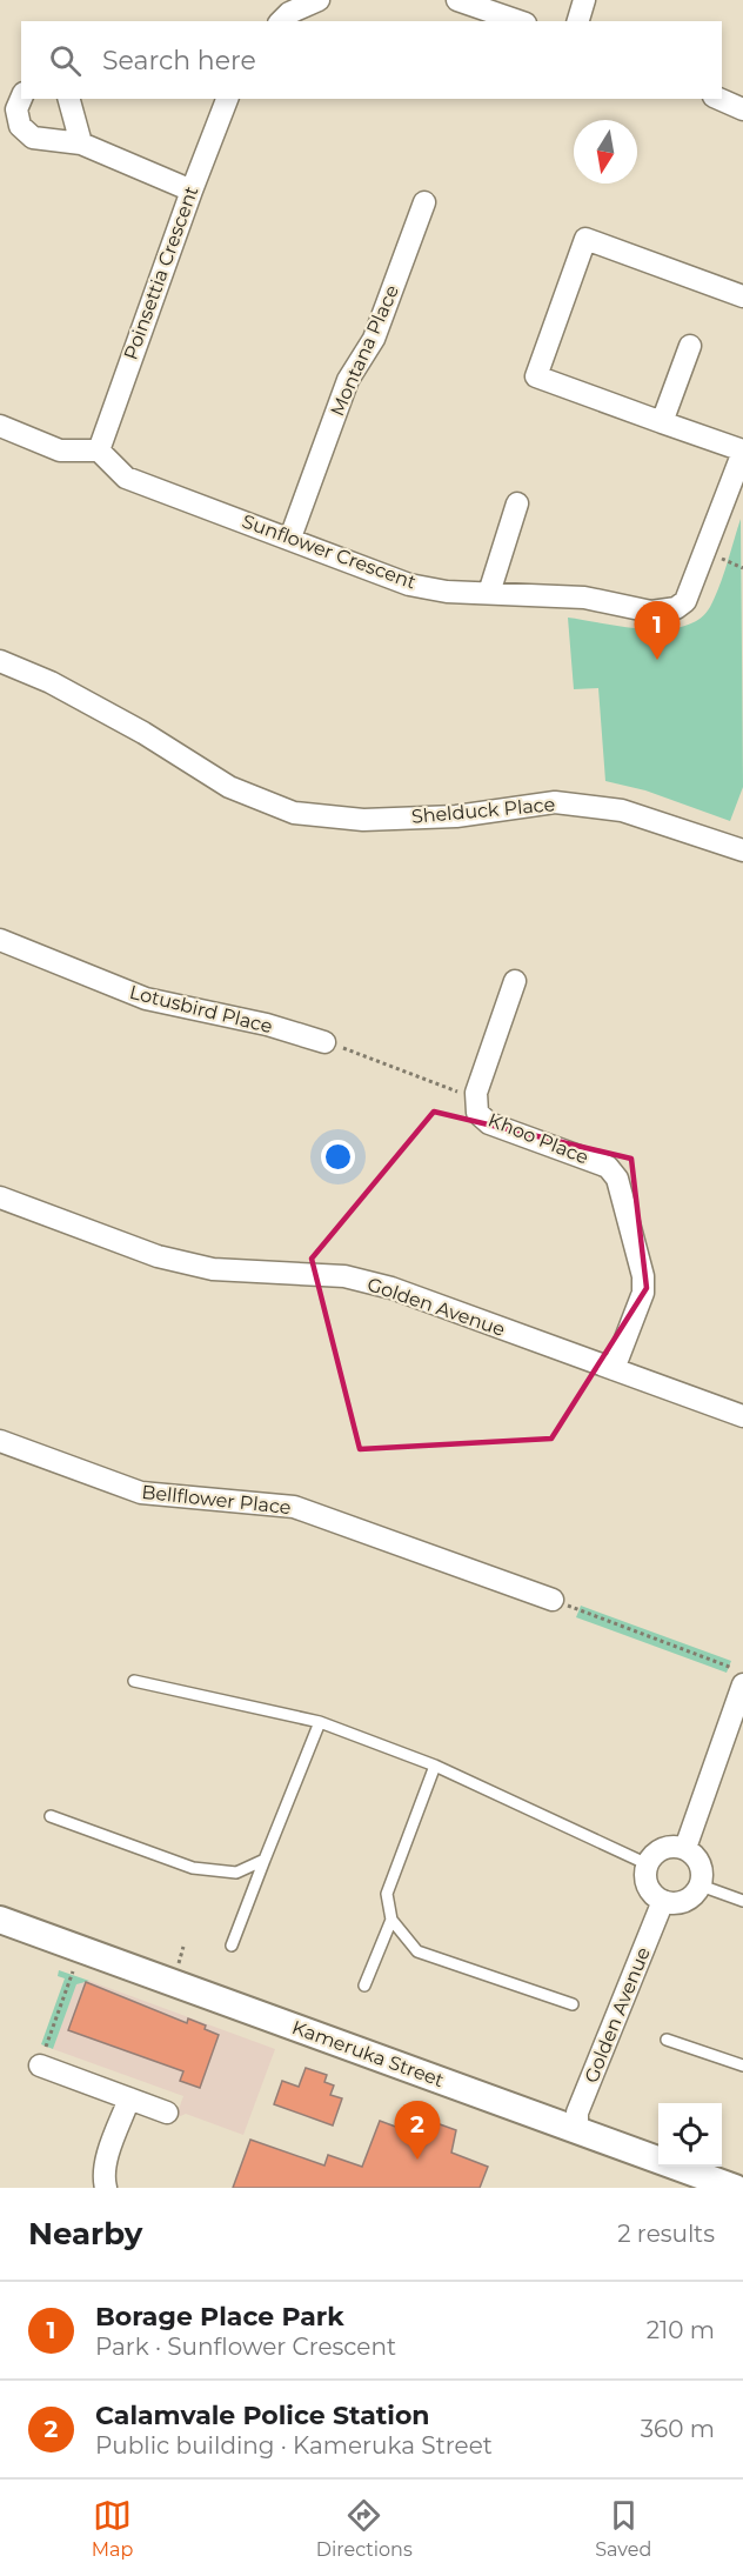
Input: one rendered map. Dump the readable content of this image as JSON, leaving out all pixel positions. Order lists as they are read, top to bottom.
{
  "streets": {
    "street": [
      "Poinsettia Crescent",
      "Montana Place",
      "Sunflower Crescent",
      "Shelduck Place",
      "Lotusbird Place",
      "Khoo Place",
      "Golden Avenue",
      "Bellflower Place",
      "Kameruka Street"
    ]
  },
  "crossings": [
    ["Poinsettia Crescent", "Sunflower Crescent"],
    ["Montana Place", "Sunflower Crescent"],
    ["Khoo Place", "Golden Avenue"],
    ["Golden Avenue", "Kameruka Street"]
  ],
  "north": "bottom",
  "page": {
    "search": "Search here",
    "pins": ["1", "2"],
    "heading": ["Nearby", "2 results"],
    "list": [
      {
        "mark": "1",
        "name": "Borage Place Park",
        "note": "Park · Sunflower Crescent",
        "value": "210 m"
      },
      {
        "mark": "2",
        "name": "Calamvale Police Station",
        "note": "Public building · Kameruka Street",
        "value": "360 m"
      }
    ],
    "nav": ["Map", "Directions", "Saved"]
  }
}
